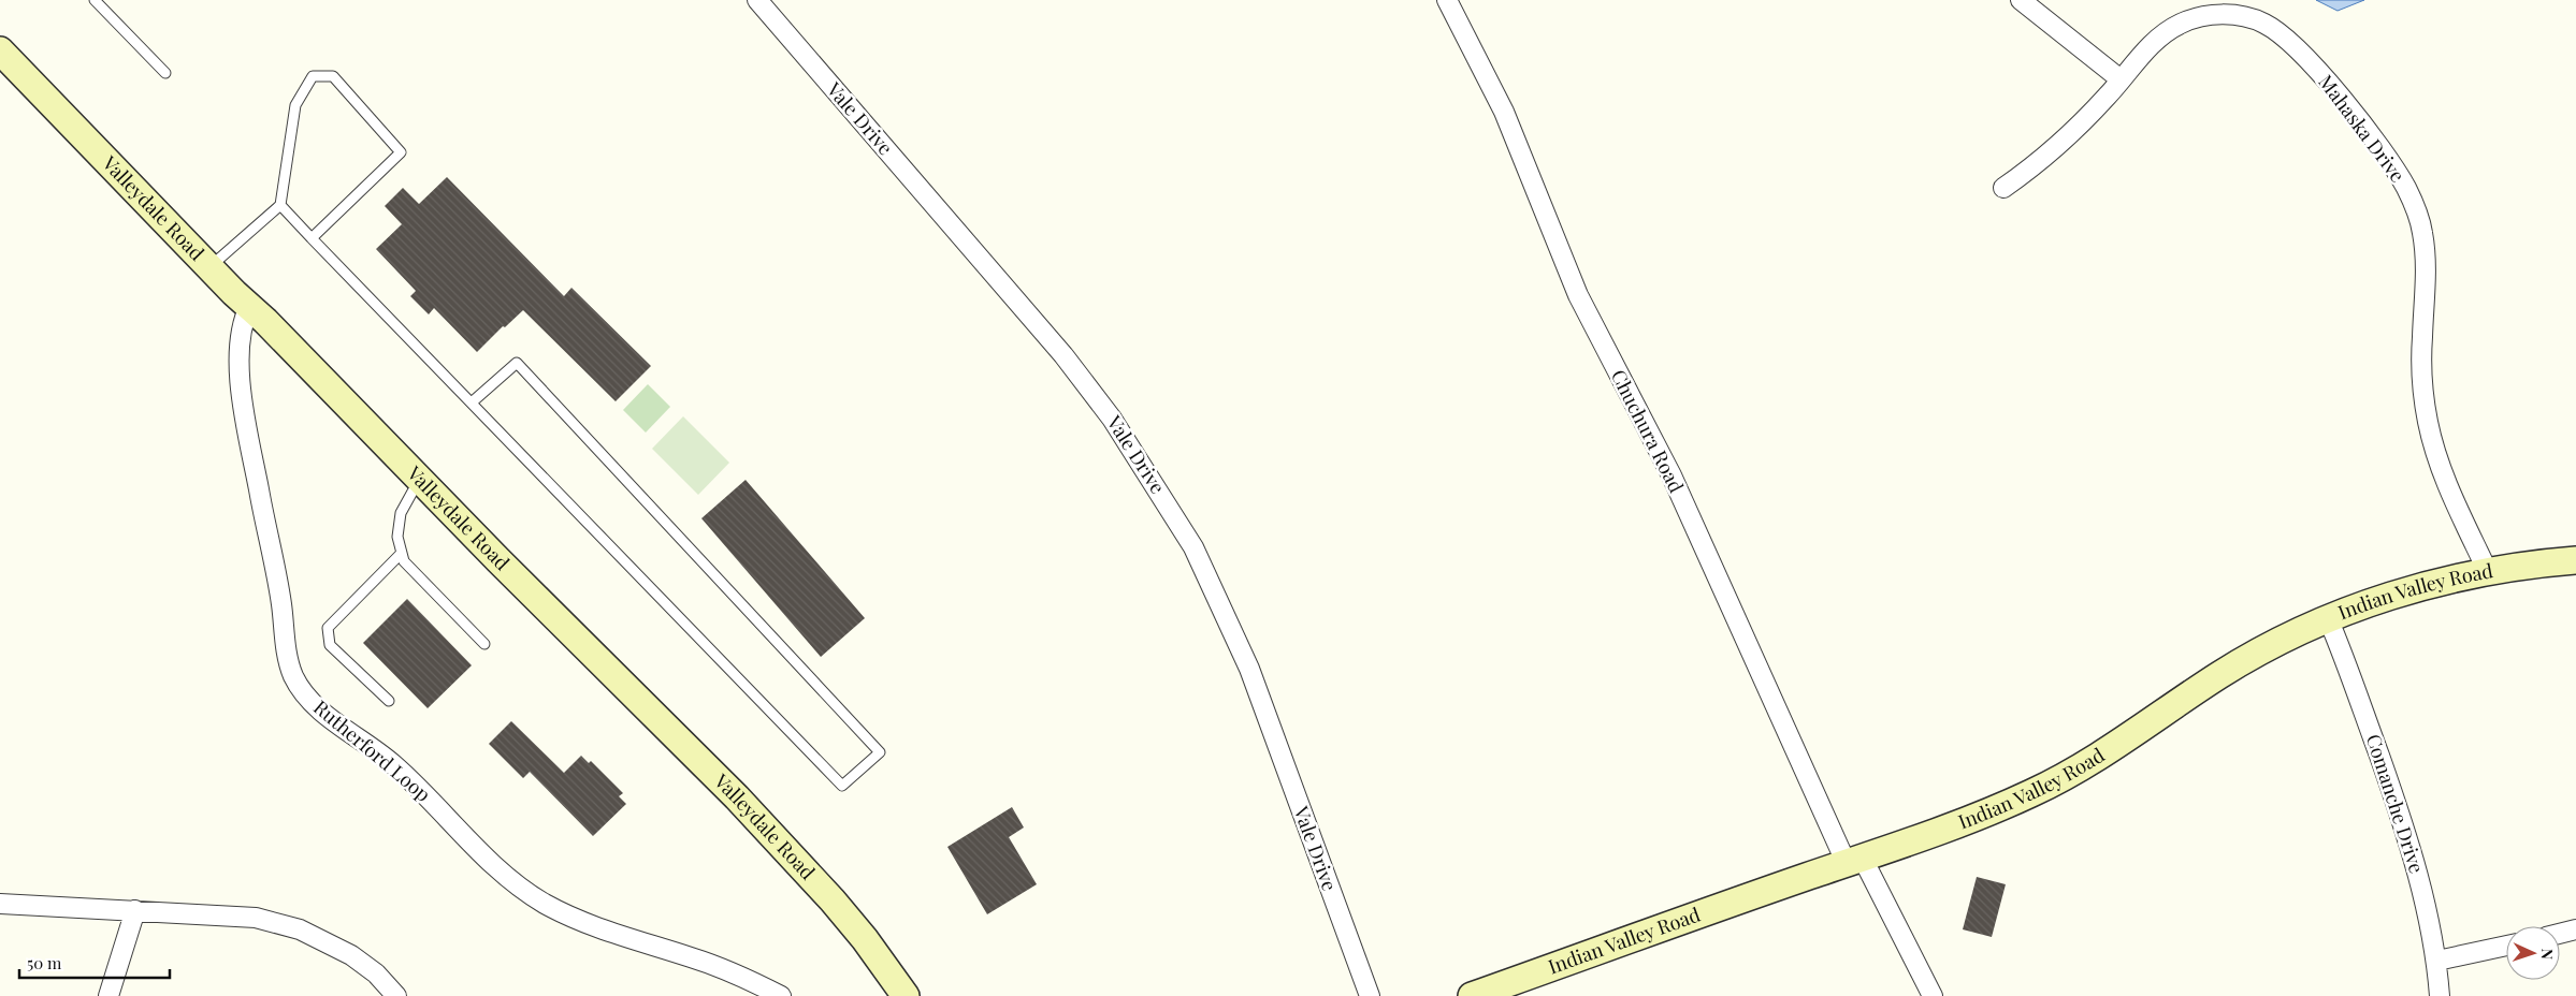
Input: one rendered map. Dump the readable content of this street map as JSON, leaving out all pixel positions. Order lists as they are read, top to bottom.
{
  "streets": {
    "main road": ["Valleydale Road", "Indian Valley Road"],
    "street": [
      "Vale Drive",
      "Mahaska Drive",
      "Chuchura Road",
      "Rutherford Loop",
      "Comanche Drive"
    ]
  },
  "crossings": [
    ["Mahaska Drive", "Indian Valley Road"],
    ["Valleydale Road", "Rutherford Loop"],
    ["Chuchura Road", "Indian Valley Road"],
    ["Indian Valley Road", "Comanche Drive"]
  ],
  "scale_bar": "50 m",
  "north": "right"
}
